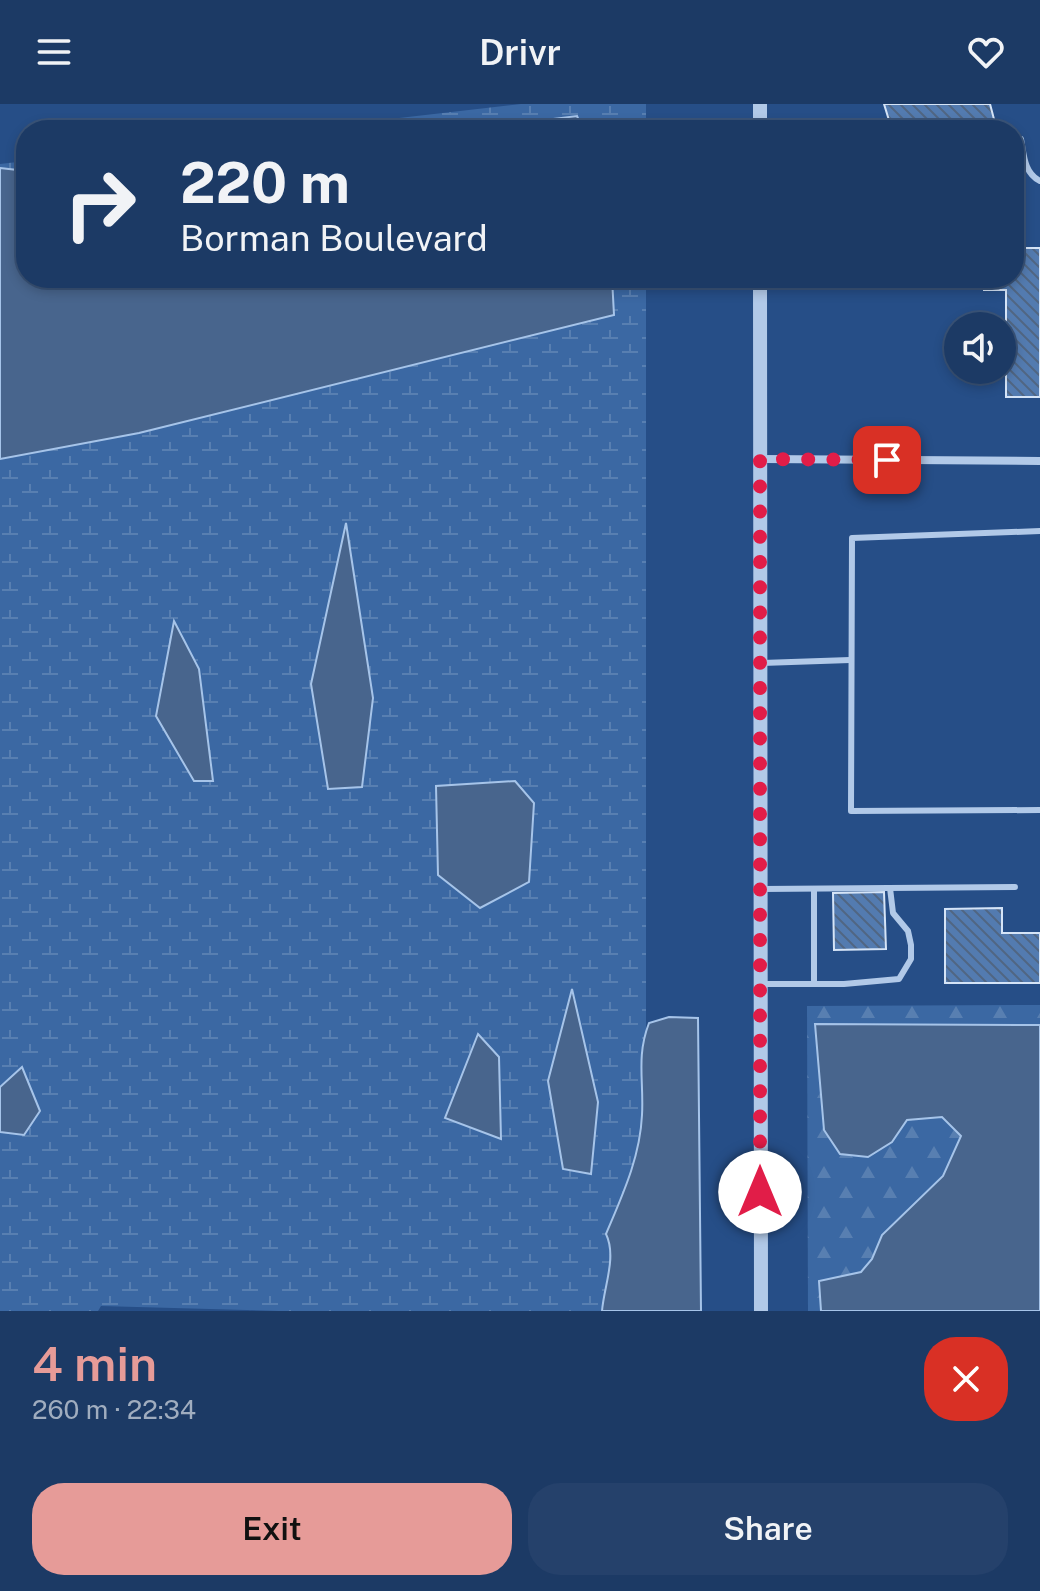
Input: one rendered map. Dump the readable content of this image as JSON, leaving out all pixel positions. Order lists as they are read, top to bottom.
{
  "page": {
    "header": "Drivr",
    "turn": ["220 m", "Borman Boulevard"],
    "heading": ["4 min", "260 m · 22:34"],
    "buttons": ["Exit", "Share"]
  }
}
